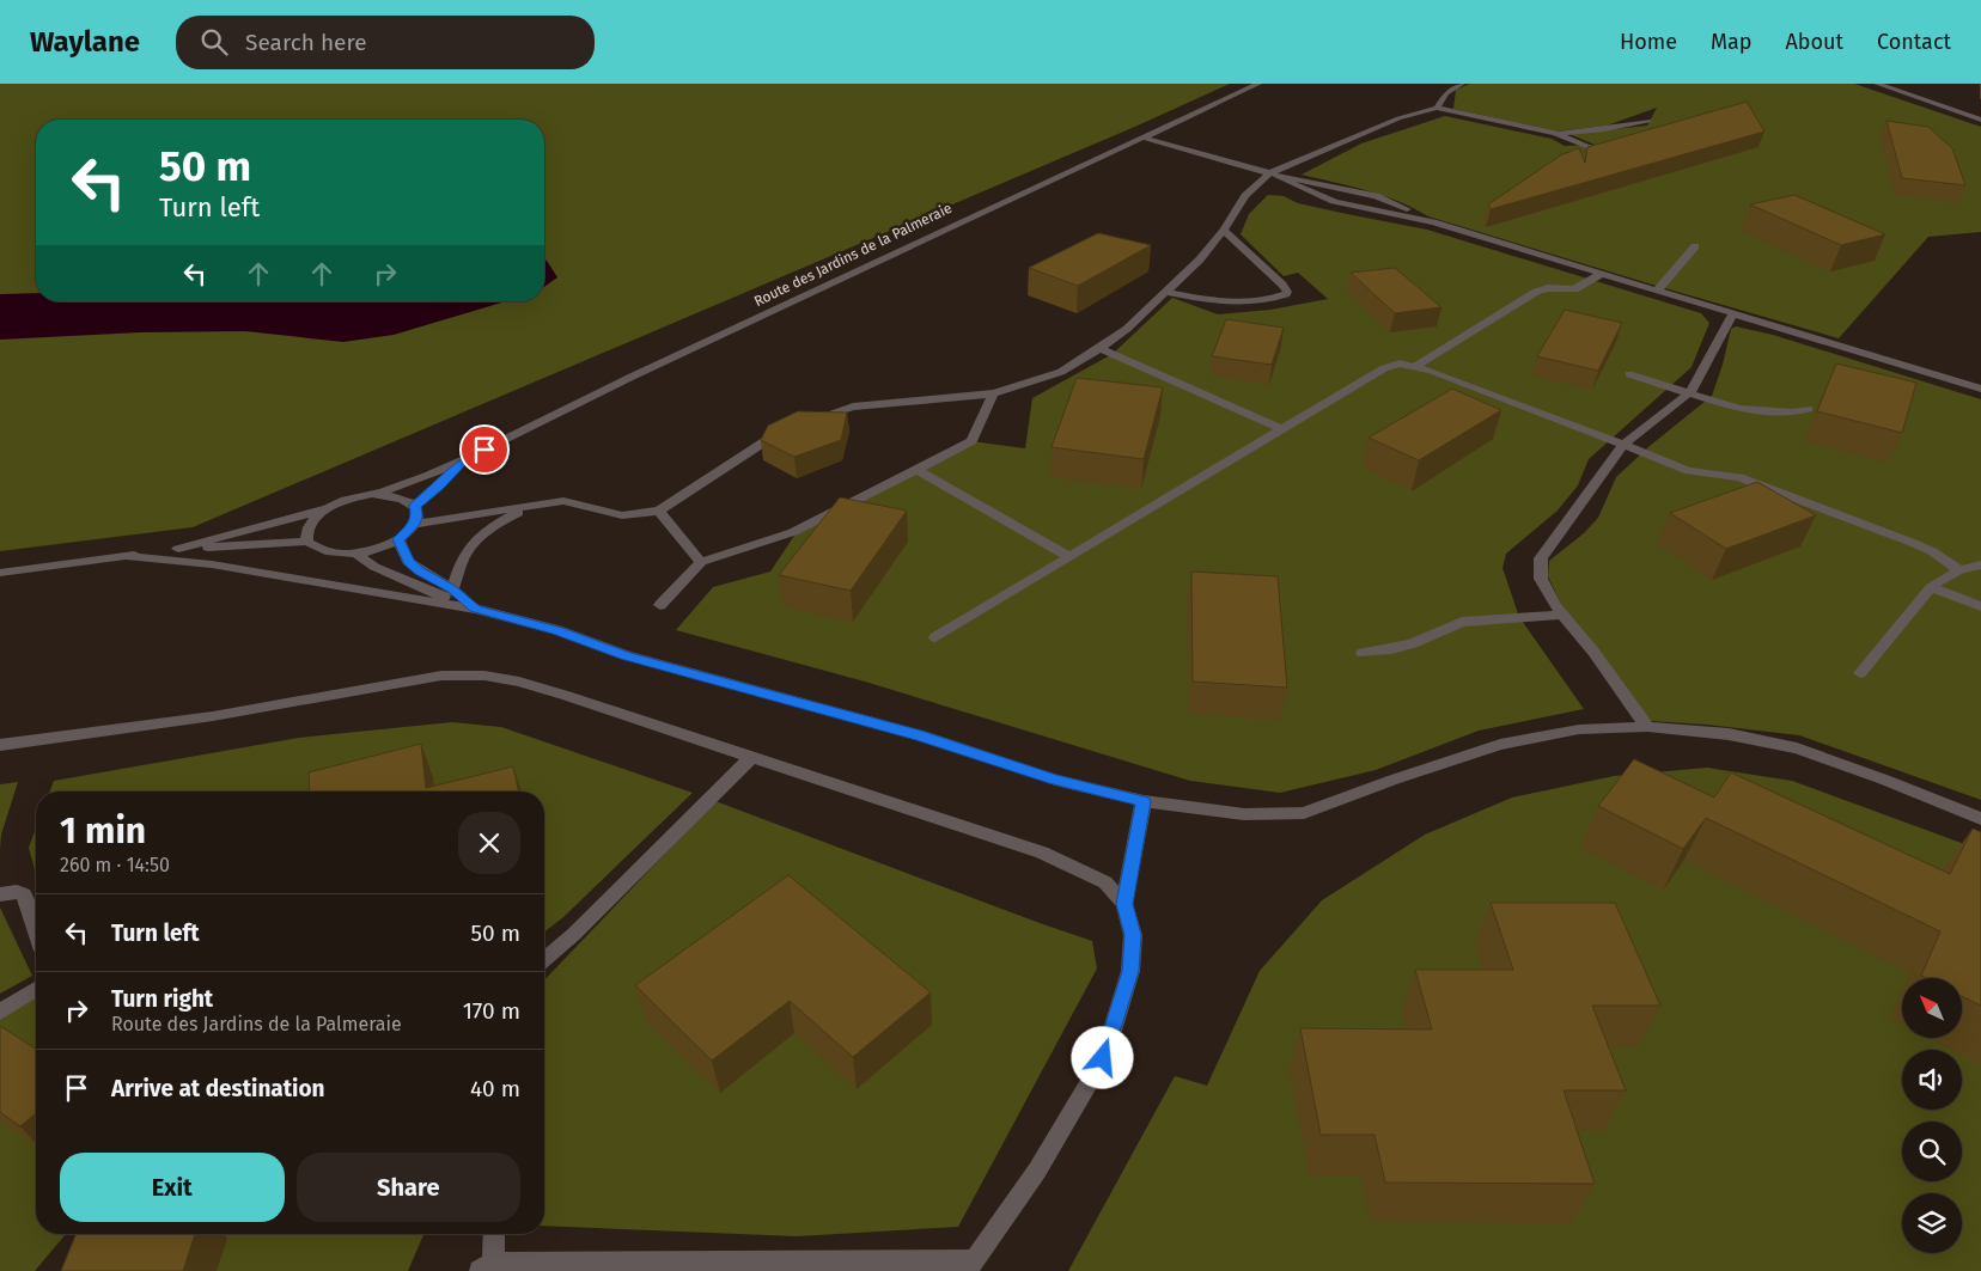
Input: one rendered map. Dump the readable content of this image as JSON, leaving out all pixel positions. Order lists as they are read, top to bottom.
{
  "streets": {
    "street": ["Route des Jardins de la Palmeraie"]
  },
  "north": "top left",
  "page": {
    "header": "Waylane",
    "search": "Search here",
    "nav": [
      "Home",
      "Map",
      "About",
      "Contact"
    ],
    "turn": ["50 m", "Turn left"],
    "heading": ["1 min", "260 m · 14:50"],
    "list": [
      {
        "name": "Turn left",
        "value": "50 m"
      },
      {
        "name": "Turn right",
        "note": "Route des Jardins de la Palmeraie",
        "value": "170 m"
      },
      {
        "name": "Arrive at destination",
        "value": "40 m"
      }
    ],
    "buttons": ["Exit", "Share"]
  }
}
